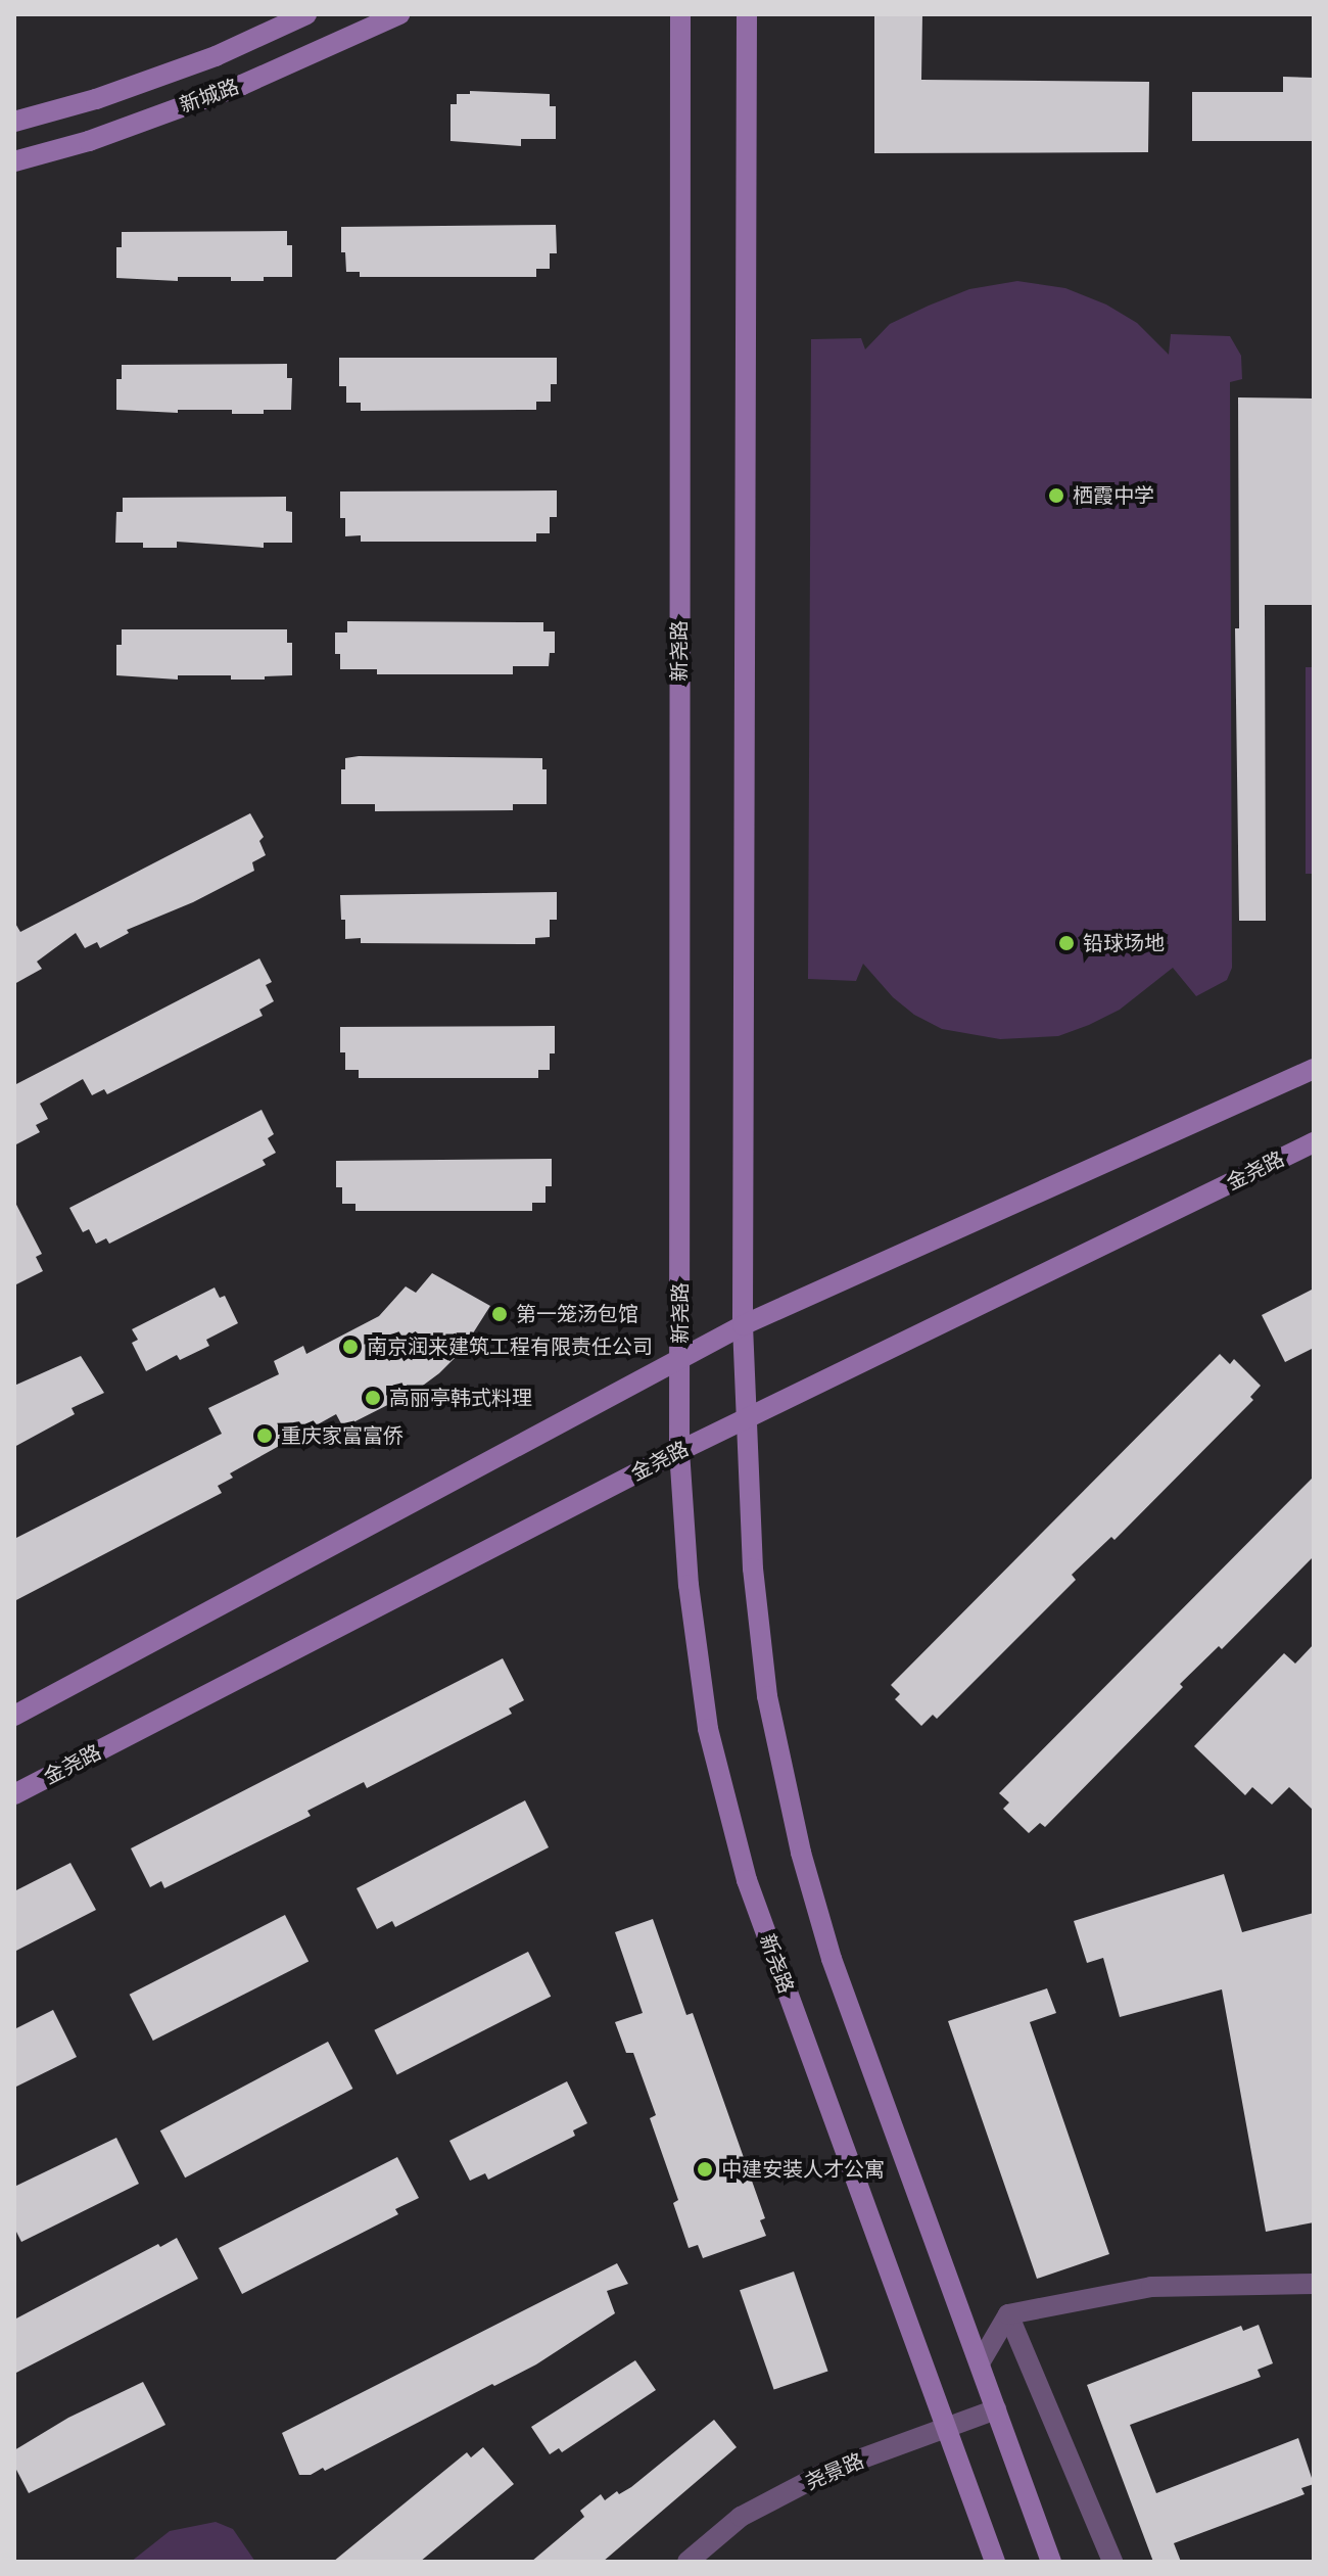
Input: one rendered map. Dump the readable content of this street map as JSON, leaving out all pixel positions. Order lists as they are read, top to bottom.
{
  "streets": {
    "main road": ["新城路", "新尧路", "金尧路"],
    "street": ["尧景路"]
  },
  "crossings": [
    ["新尧路", "金尧路"],
    ["新尧路", "尧景路"]
  ],
  "places": [
    "栖霞中学",
    "铅球场地",
    "第一笼汤包馆",
    "南京润来建筑工程有限责任公司",
    "高丽亭韩式料理",
    "重庆家富富侨",
    "中建安装人才公寓"
  ]
}
